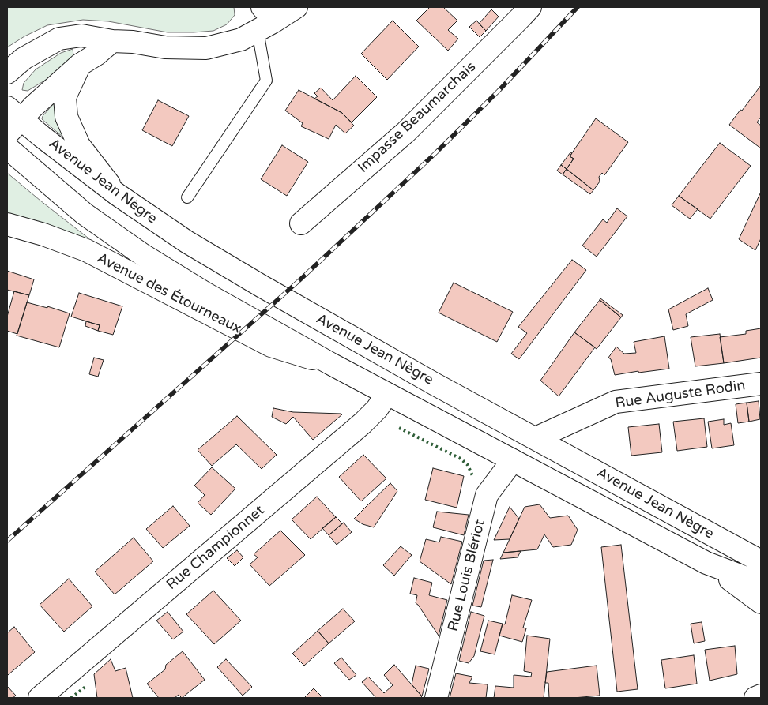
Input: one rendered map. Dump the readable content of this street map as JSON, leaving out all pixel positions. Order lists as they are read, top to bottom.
{
  "streets": {
    "street": [
      "Impasse Beaumarchais",
      "Avenue Jean Nègre",
      "Avenue des Étourneaux",
      "Rue Auguste Rodin",
      "Rue Championnet",
      "Rue Louis Blériot"
    ]
  },
  "crossings": [
    ["Avenue Jean Nègre", "Avenue des Étourneaux"],
    ["Avenue Jean Nègre", "Rue Auguste Rodin"],
    ["Avenue Jean Nègre", "Rue Championnet"],
    ["Avenue Jean Nègre", "Rue Louis Blériot"]
  ]
}
